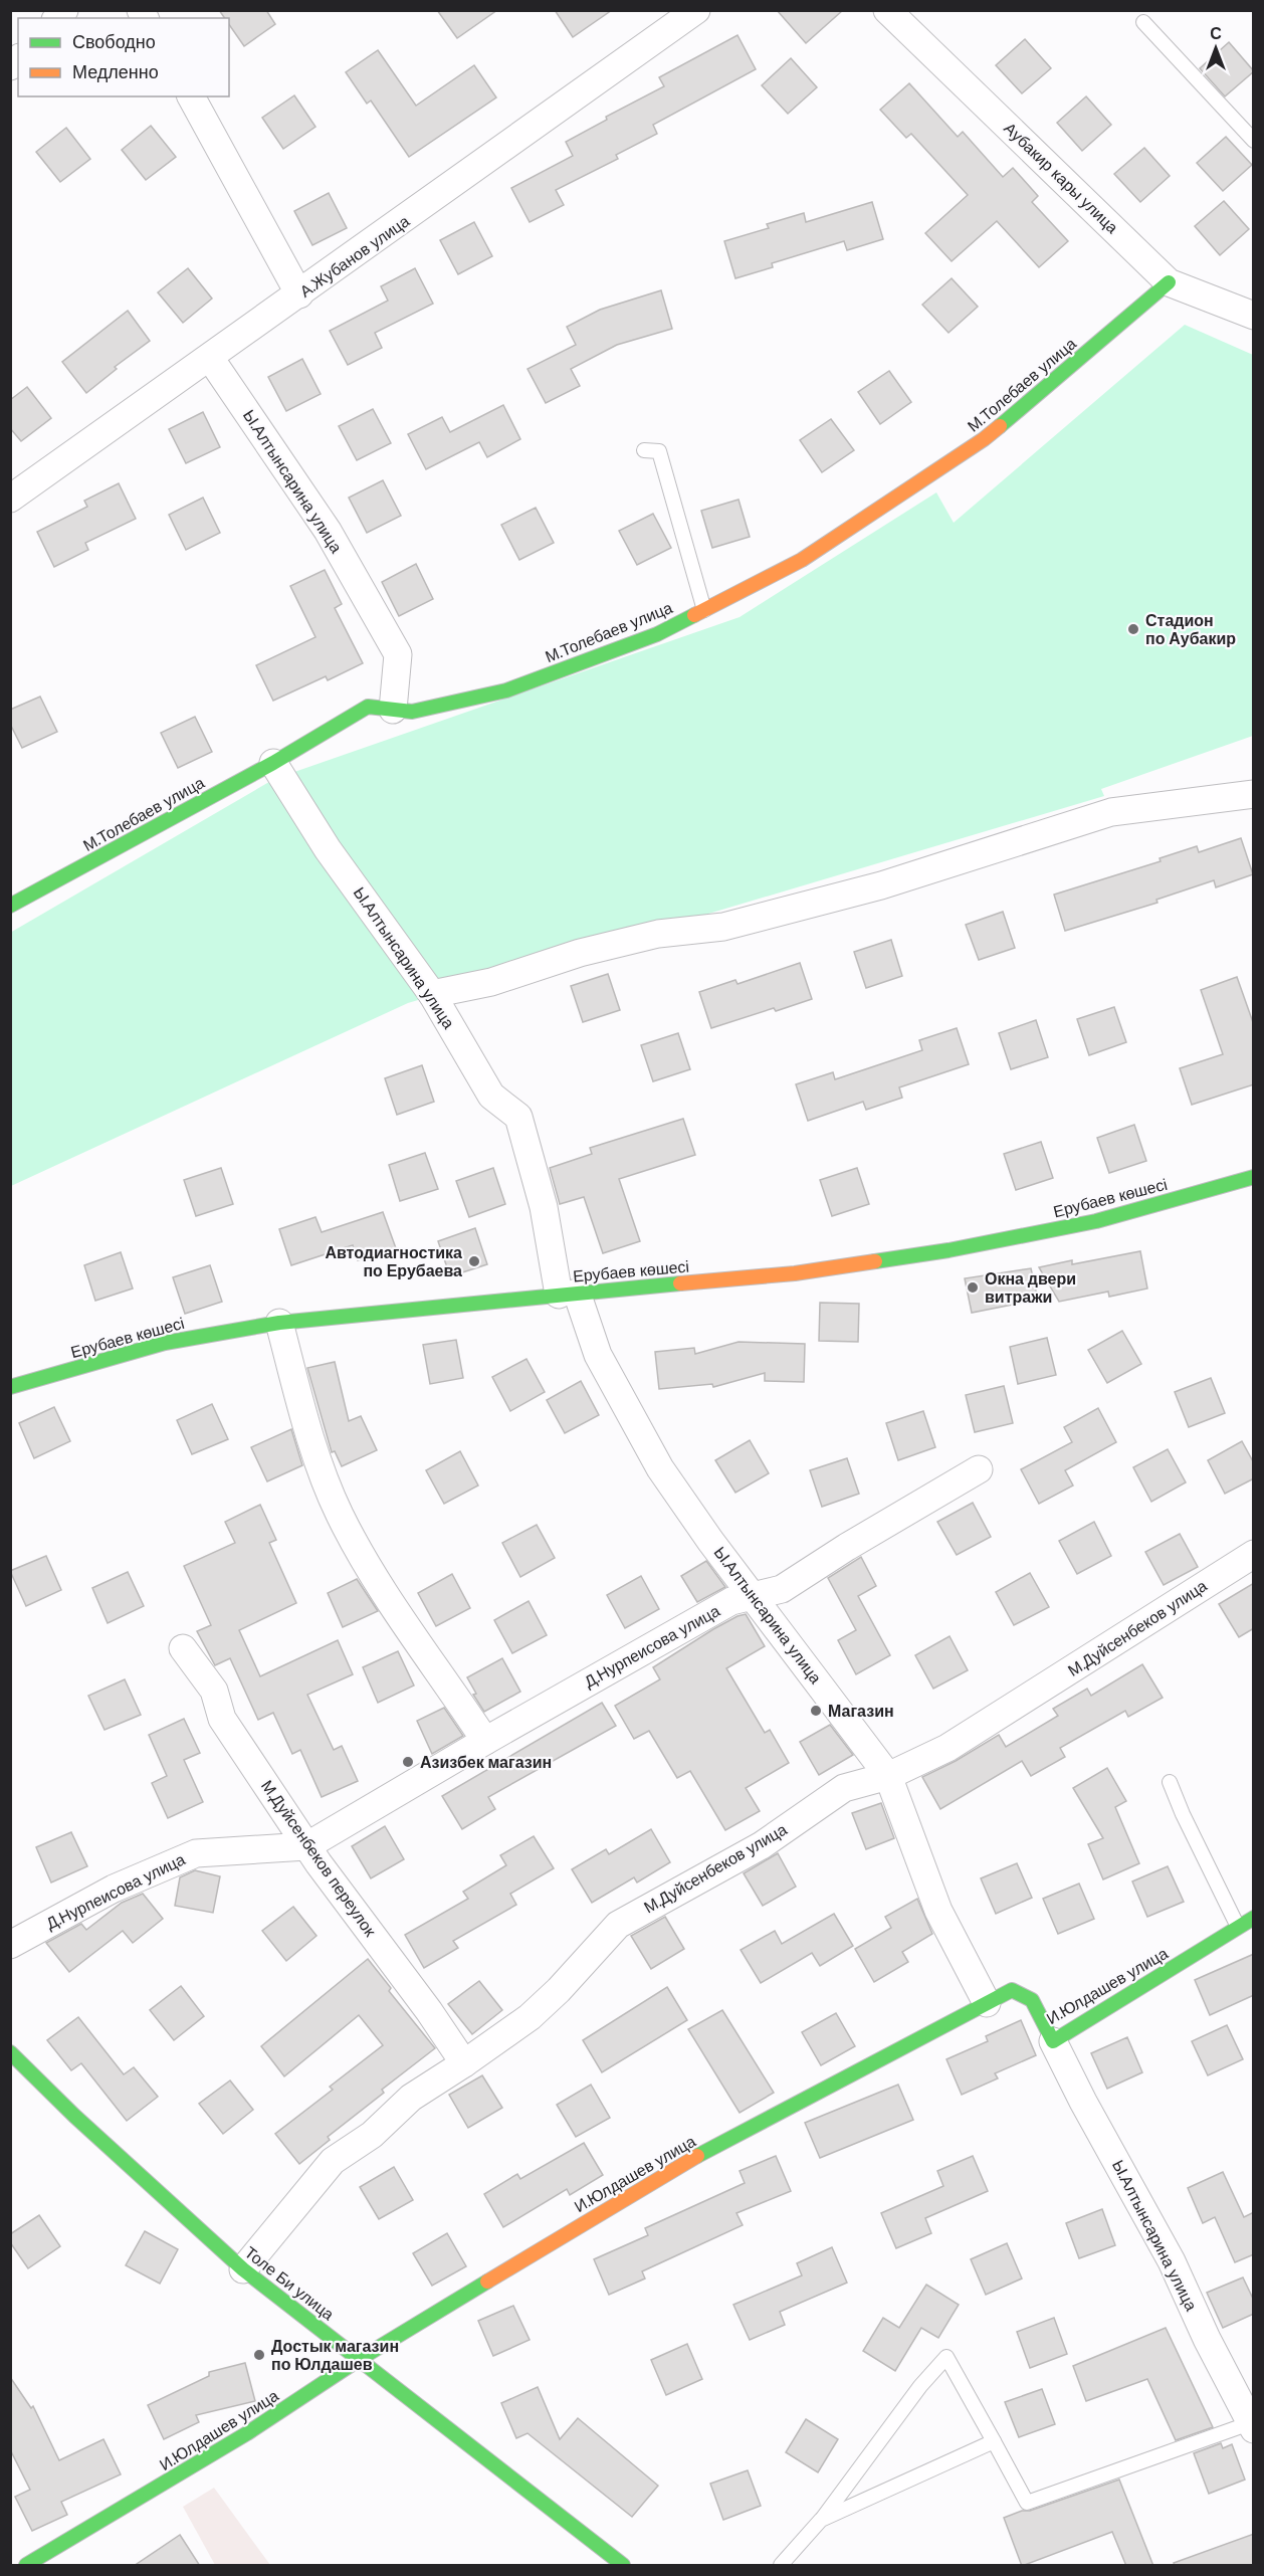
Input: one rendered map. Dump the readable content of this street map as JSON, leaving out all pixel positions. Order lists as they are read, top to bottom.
{
  "streets": {
    "street": [
      "Аубакир кары улица",
      "А.Жубанов улица",
      "М.Толебаев улица",
      "Ы.Алтынсарина улица",
      "Ерубаев көшесі",
      "М.Дуйсенбеков улица",
      "Д.Нурпеисова улица",
      "М.Дуйсенбеков переулок",
      "И.Юлдашев улица",
      "Толе Би улица"
    ]
  },
  "crossings": [
    ["Аубакир кары улица", "М.Толебаев улица"],
    ["А.Жубанов улица", "Ы.Алтынсарина улица"],
    ["М.Толебаев улица", "Ы.Алтынсарина улица"],
    ["Ы.Алтынсарина улица", "Ерубаев көшесі"],
    ["Ы.Алтынсарина улица", "М.Дуйсенбеков улица"],
    ["Ы.Алтынсарина улица", "Д.Нурпеисова улица"],
    ["Ы.Алтынсарина улица", "И.Юлдашев улица"],
    ["М.Дуйсенбеков улица", "М.Дуйсенбеков переулок"],
    ["М.Дуйсенбеков улица", "Толе Би улица"],
    ["Д.Нурпеисова улица", "М.Дуйсенбеков переулок"],
    ["И.Юлдашев улица", "Толе Би улица"]
  ],
  "places": [
    "Стадион по Аубакир",
    "Автодиагностика по Ерубаева",
    "Окна двери витражи",
    "Магазин",
    "Азизбек магазин",
    "Достык магазин по Юлдашев"
  ],
  "legend": ["Свободно", "Медленно"],
  "north": "top"
}
